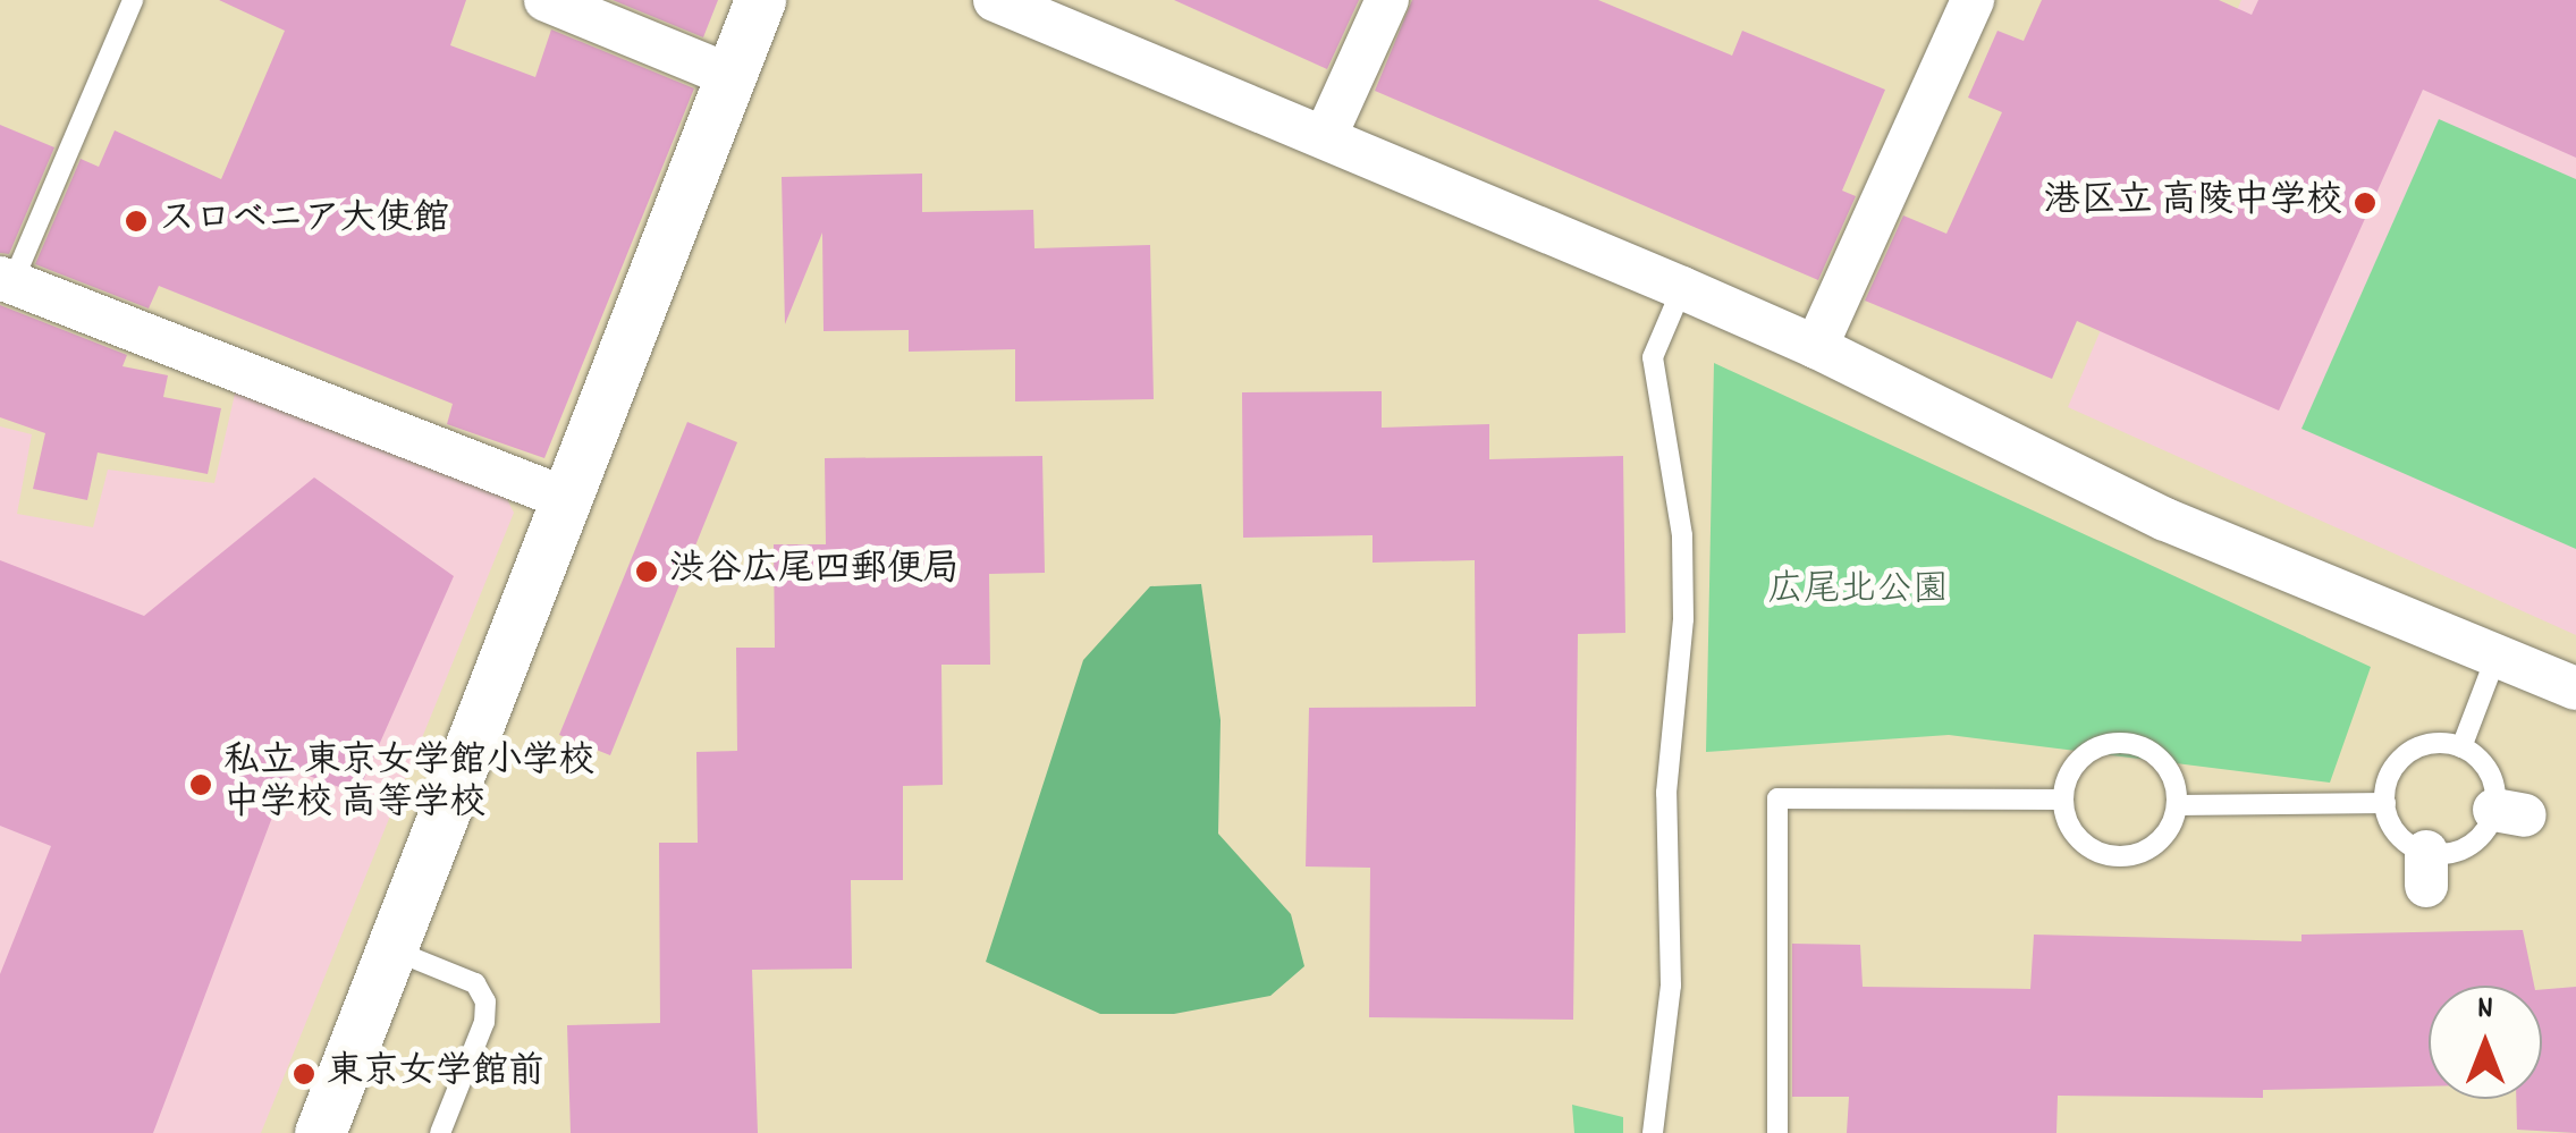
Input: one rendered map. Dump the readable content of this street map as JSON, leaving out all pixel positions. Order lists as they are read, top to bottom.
{
  "parks": ["広尾北公園"],
  "places": [
    "港区立 高陵中学校",
    "スロベニア大使館",
    "渋谷広尾四郵便局",
    "私立 東京女学館小学校 中学校 高等学校",
    "東京女学館前"
  ],
  "north": "top"
}
